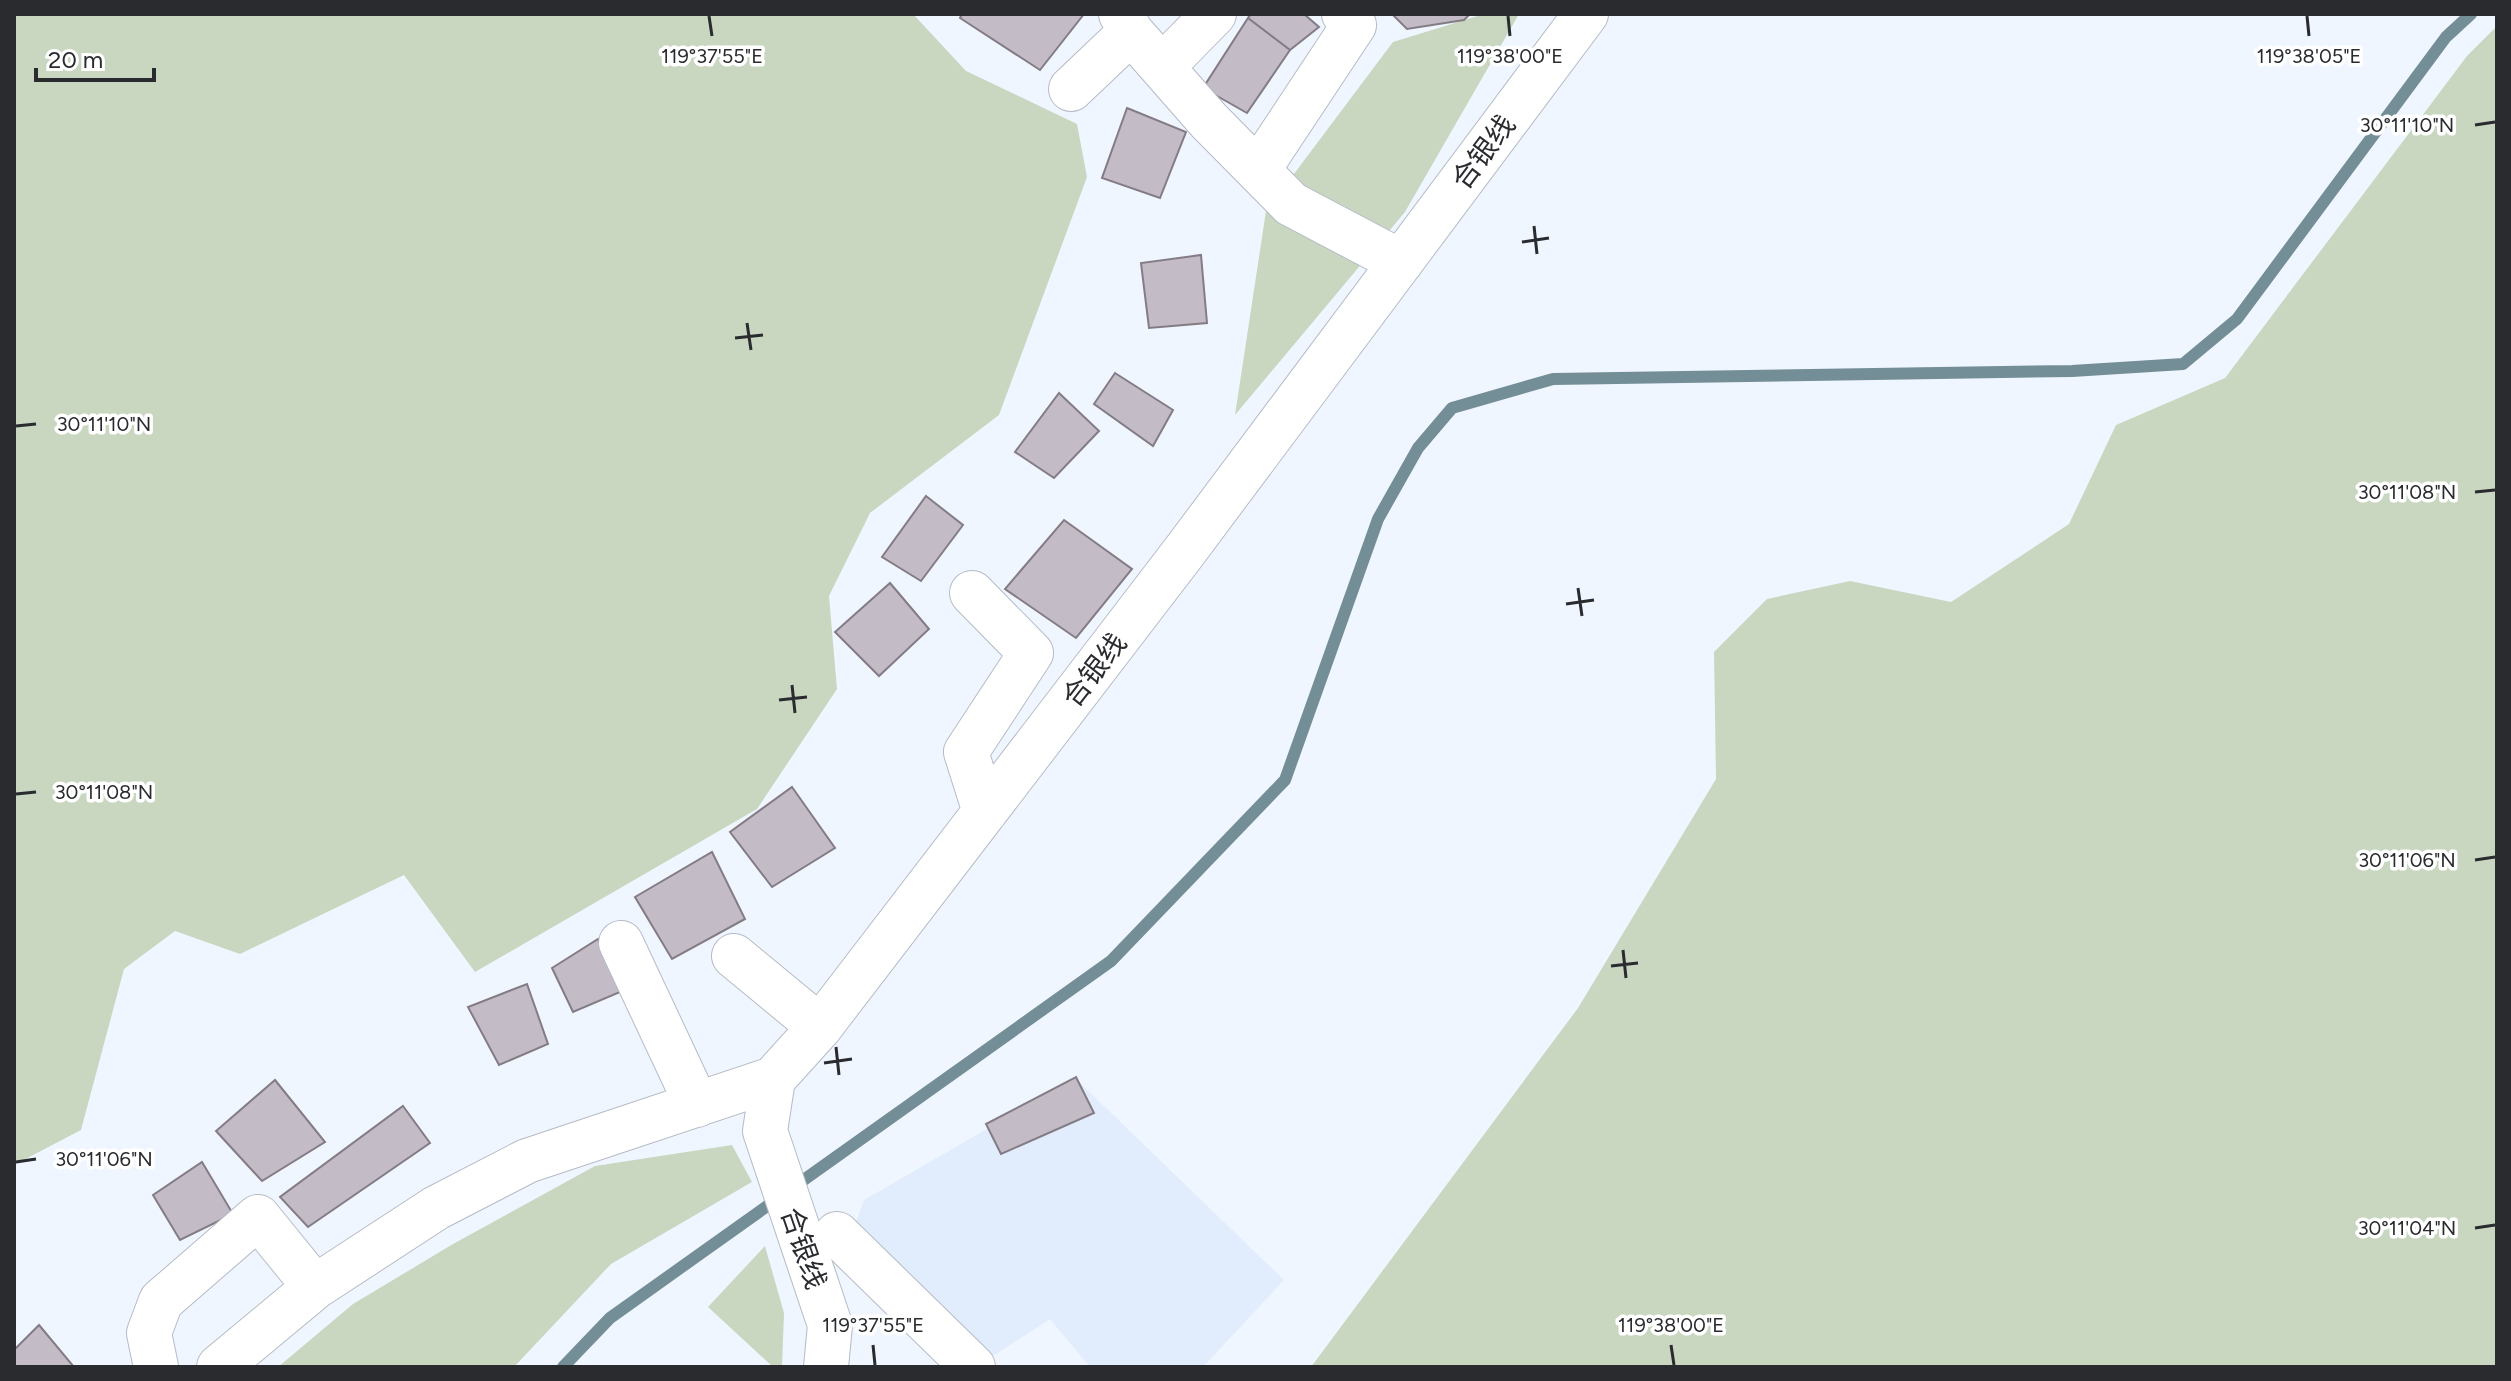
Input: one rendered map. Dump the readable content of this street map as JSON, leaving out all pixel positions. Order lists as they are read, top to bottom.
{
  "streets": {
    "street": ["合银线"]
  },
  "scale_bar": "20 m",
  "coordinates": [
    "119°37'55\"E",
    "119°38'00\"E",
    "119°38'05\"E",
    "30°11'10\"N",
    "30°11'08\"N",
    "30°11'06\"N",
    "30°11'04\"N"
  ]
}
